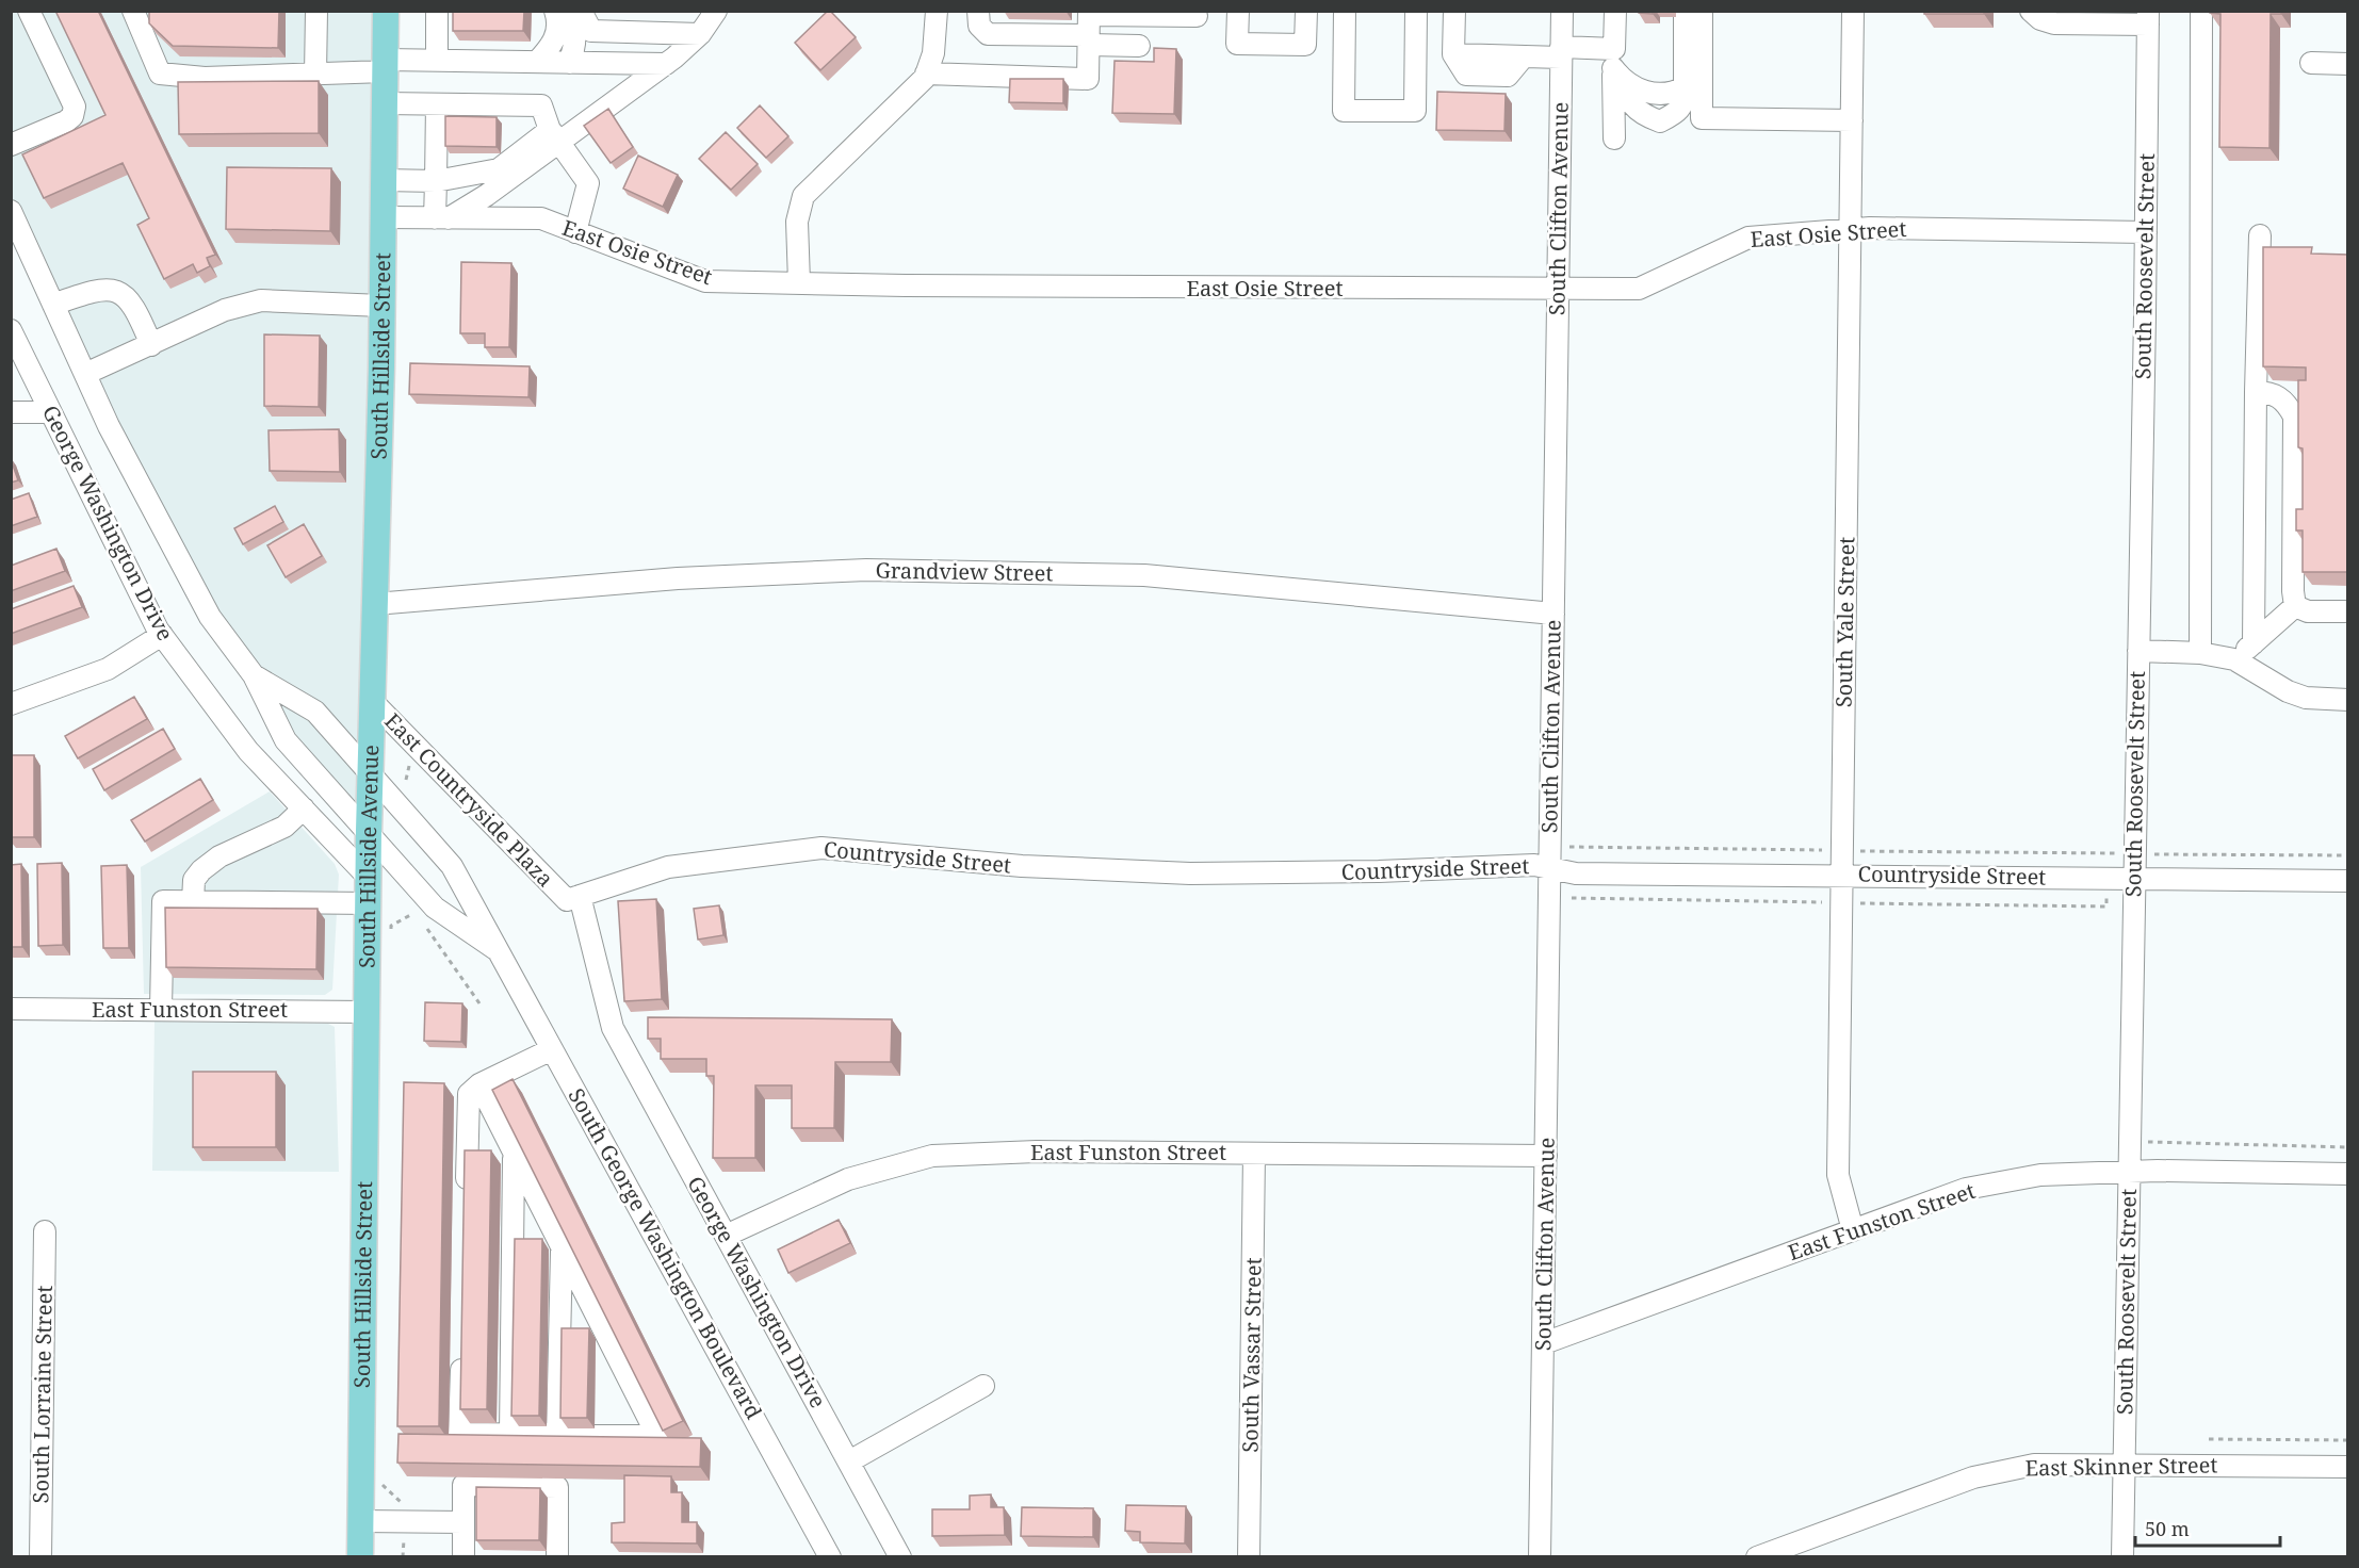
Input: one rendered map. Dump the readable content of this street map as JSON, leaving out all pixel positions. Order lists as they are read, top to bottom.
{
  "streets": {
    "main road": ["South Hillside Street", "South Hillside Avenue"],
    "street": [
      "South Clifton Avenue",
      "East Osie Street",
      "South Roosevelt Street",
      "George Washington Drive",
      "Grandview Street",
      "South Yale Street",
      "East Countryside Plaza",
      "Countryside Street",
      "East Funston Street",
      "South George Washington Boulevard",
      "South Vassar Street",
      "South Lorraine Street",
      "East Skinner Street"
    ]
  },
  "crossings": [
    ["South Clifton Avenue", "East Osie Street"],
    ["South Clifton Avenue", "Grandview Street"],
    ["South Clifton Avenue", "Countryside Street"],
    ["South Clifton Avenue", "East Funston Street"],
    ["East Osie Street", "South Roosevelt Street"],
    ["East Osie Street", "South Hillside Street"],
    ["East Osie Street", "South Yale Street"],
    ["South Roosevelt Street", "Countryside Street"],
    ["South Roosevelt Street", "East Funston Street"],
    ["South Roosevelt Street", "East Skinner Street"],
    ["South Hillside Street", "Grandview Street"],
    ["South Hillside Street", "East Countryside Plaza"],
    ["South Hillside Street", "South Hillside Avenue"],
    ["South Hillside Street", "East Funston Street"],
    ["George Washington Drive", "East Countryside Plaza"],
    ["George Washington Drive", "South Hillside Avenue"],
    ["George Washington Drive", "Countryside Street"],
    ["George Washington Drive", "East Funston Street"],
    ["South Yale Street", "Countryside Street"],
    ["South Yale Street", "East Funston Street"],
    ["East Countryside Plaza", "South Hillside Avenue"],
    ["East Countryside Plaza", "Countryside Street"],
    ["South Hillside Avenue", "East Funston Street"],
    ["South Hillside Avenue", "South George Washington Boulevard"],
    ["East Funston Street", "South Vassar Street"]
  ],
  "scale_bar": "50 m"
}
